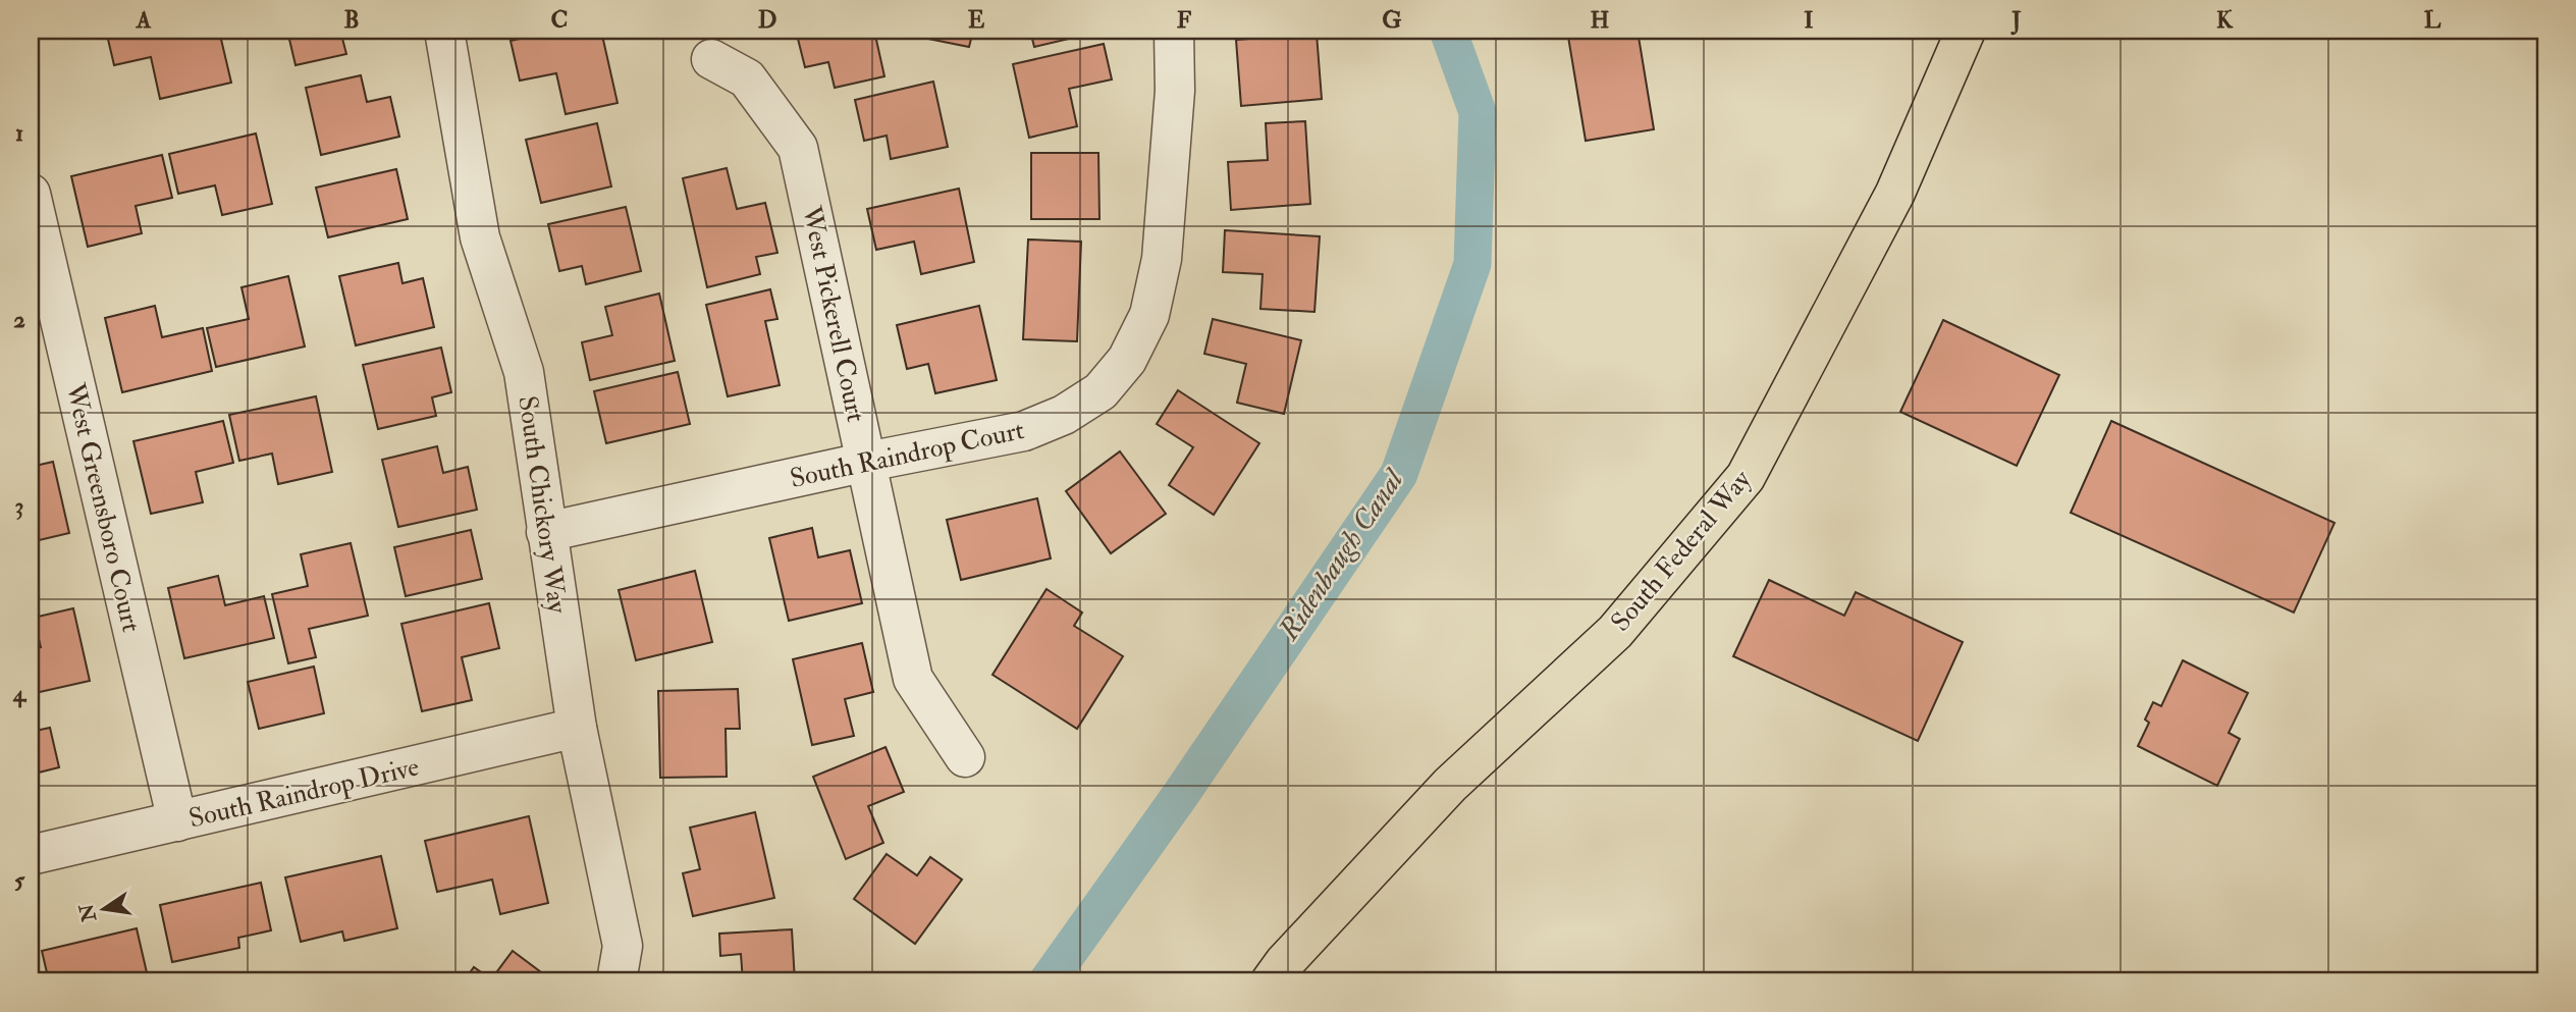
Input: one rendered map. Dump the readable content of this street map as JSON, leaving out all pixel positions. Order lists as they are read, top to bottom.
{
  "streets": {
    "main road": ["South Federal Way"],
    "street": [
      "West Pickerell Court",
      "South Raindrop Court",
      "South Chickory Way",
      "West Greensboro Court",
      "South Raindrop Drive"
    ]
  },
  "crossings": [
    ["West Pickerell Court", "South Raindrop Court"],
    ["South Raindrop Court", "South Chickory Way"],
    ["South Chickory Way", "South Raindrop Drive"],
    ["West Greensboro Court", "South Raindrop Drive"]
  ],
  "water": ["Ridenbaugh Canal"],
  "north": "left",
  "grid": {
    "columns": [
      "A",
      "B",
      "C",
      "D",
      "E",
      "F",
      "G",
      "H",
      "I",
      "J",
      "K",
      "L"
    ],
    "rows": [
      "1",
      "2",
      "3",
      "4",
      "5"
    ]
  }
}
